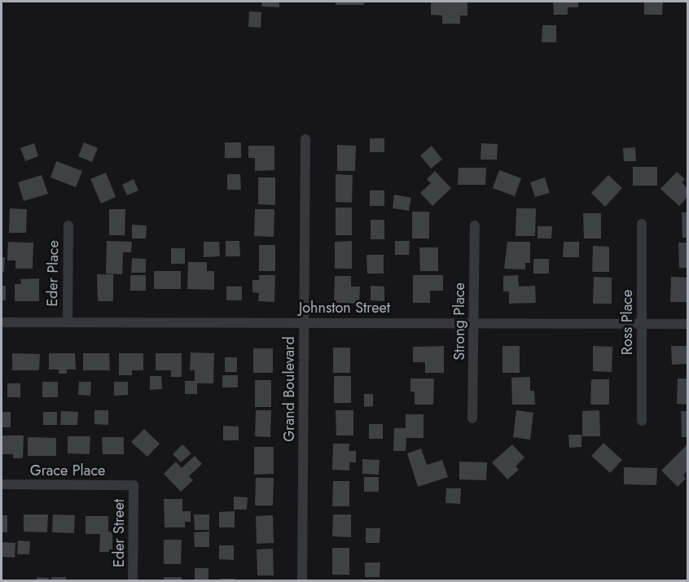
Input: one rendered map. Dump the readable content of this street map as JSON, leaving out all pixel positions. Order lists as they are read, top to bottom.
{
  "streets": {
    "street": [
      "Eder Place",
      "Johnston Street",
      "Strong Place",
      "Ross Place",
      "Grand Boulevard",
      "Grace Place",
      "Eder Street"
    ]
  },
  "crossings": [
    ["Eder Place", "Johnston Street"],
    ["Johnston Street", "Strong Place"],
    ["Johnston Street", "Ross Place"],
    ["Johnston Street", "Grand Boulevard"],
    ["Grace Place", "Eder Street"]
  ]
}
